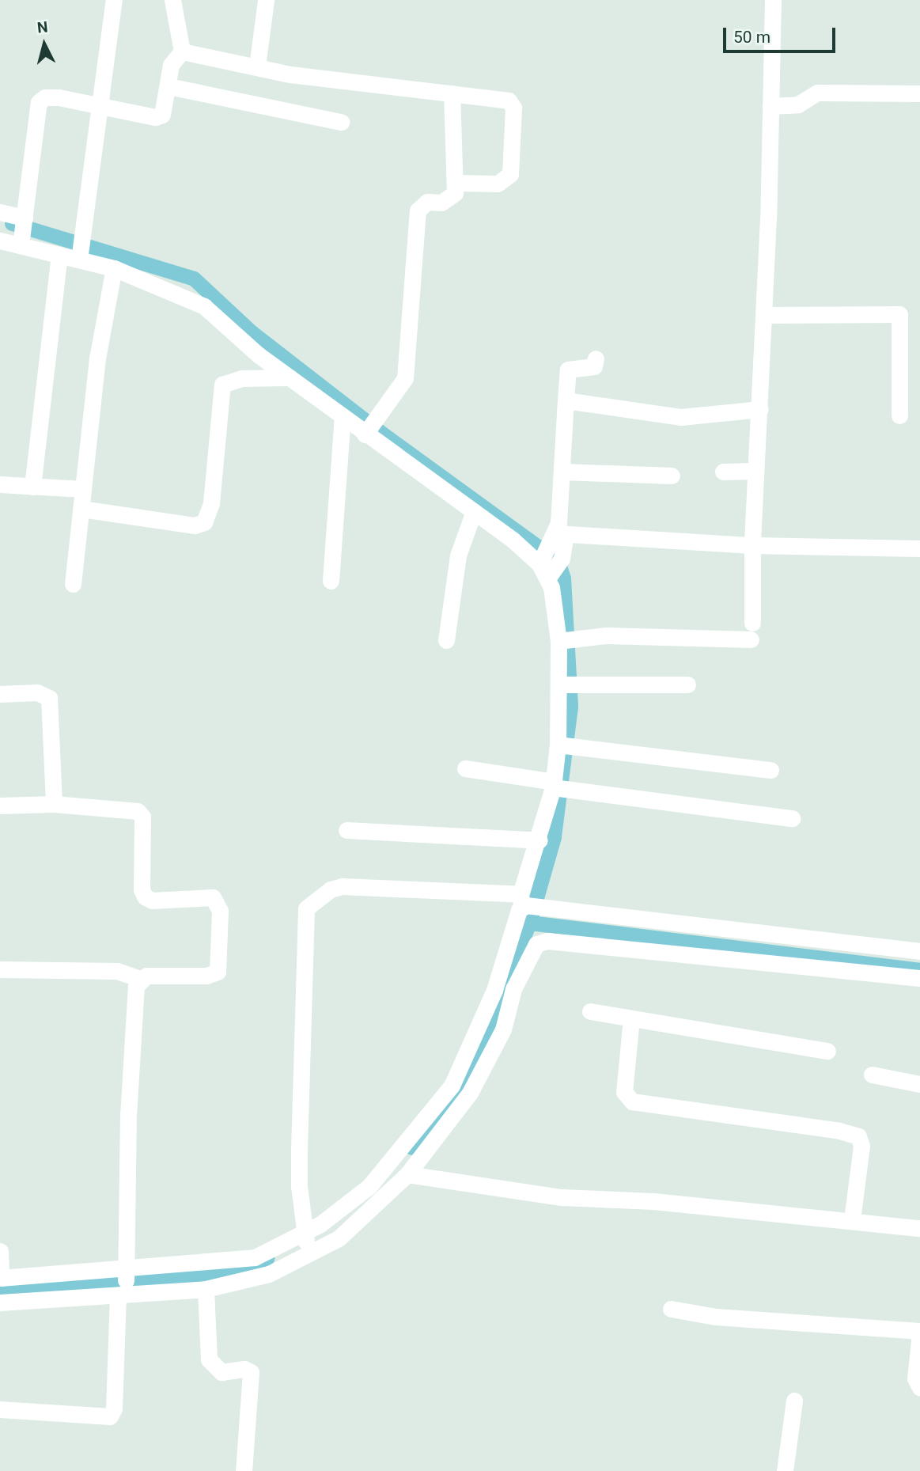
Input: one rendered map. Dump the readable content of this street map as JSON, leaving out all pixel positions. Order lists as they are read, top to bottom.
{
  "scale_bar": "50 m",
  "north": "top"
}
